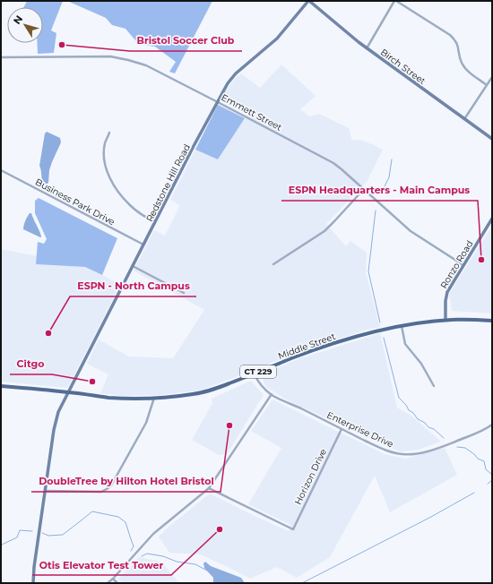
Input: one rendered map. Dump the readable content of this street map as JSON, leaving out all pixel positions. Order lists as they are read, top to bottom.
{
  "streets": {
    "main road": [
      "Birch Street",
      "Redstone Hill Road",
      "Ronzo Road",
      "Middle Street",
      "CT 229"
    ],
    "street": [
      "Emmett Street",
      "Business Park Drive",
      "Enterprise Drive",
      "Horizon Drive"
    ]
  },
  "crossings": [
    ["Birch Street", "Redstone Hill Road"],
    ["Emmett Street", "Redstone Hill Road"],
    ["Emmett Street", "Ronzo Road"],
    ["Redstone Hill Road", "Business Park Drive"],
    ["Redstone Hill Road", "Middle Street"],
    ["Ronzo Road", "Middle Street"],
    ["Middle Street", "Enterprise Drive"],
    ["Enterprise Drive", "Horizon Drive"]
  ],
  "places": [
    "Bristol Soccer Club",
    "ESPN Headquarters - Main Campus",
    "ESPN - North Campus",
    "Citgo",
    "DoubleTree by Hilton Hotel Bristol",
    "Otis Elevator Test Tower"
  ],
  "north": "top left"
}
